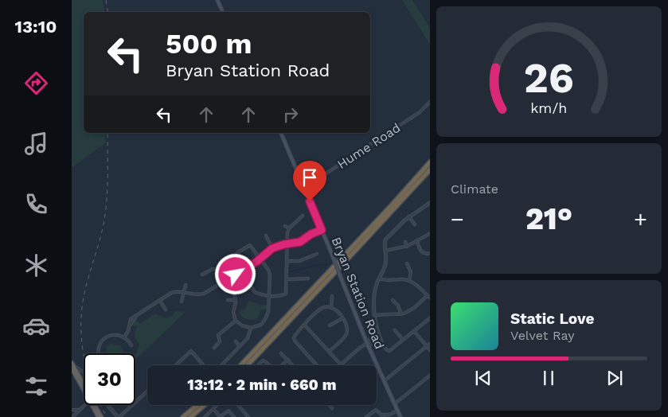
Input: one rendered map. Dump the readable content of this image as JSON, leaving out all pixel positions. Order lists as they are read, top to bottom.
{
  "streets": {
    "main road": ["Bryan Station Road"],
    "street": ["Hume Road"]
  },
  "crossings": [
    ["Hume Road", "Bryan Station Road"]
  ],
  "page": {
    "tabs": "13:10",
    "turn": ["500 m", "Bryan Station Road"],
    "tile": "Climate",
    "heat": ["−", "21°", "+"],
    "song": ["Static Love", "Velvet Ray"],
    "limit": "30",
    "trip": "13:12 · 2 min · 660 m",
    "gauge": ["26", "km/h"]
  }
}
